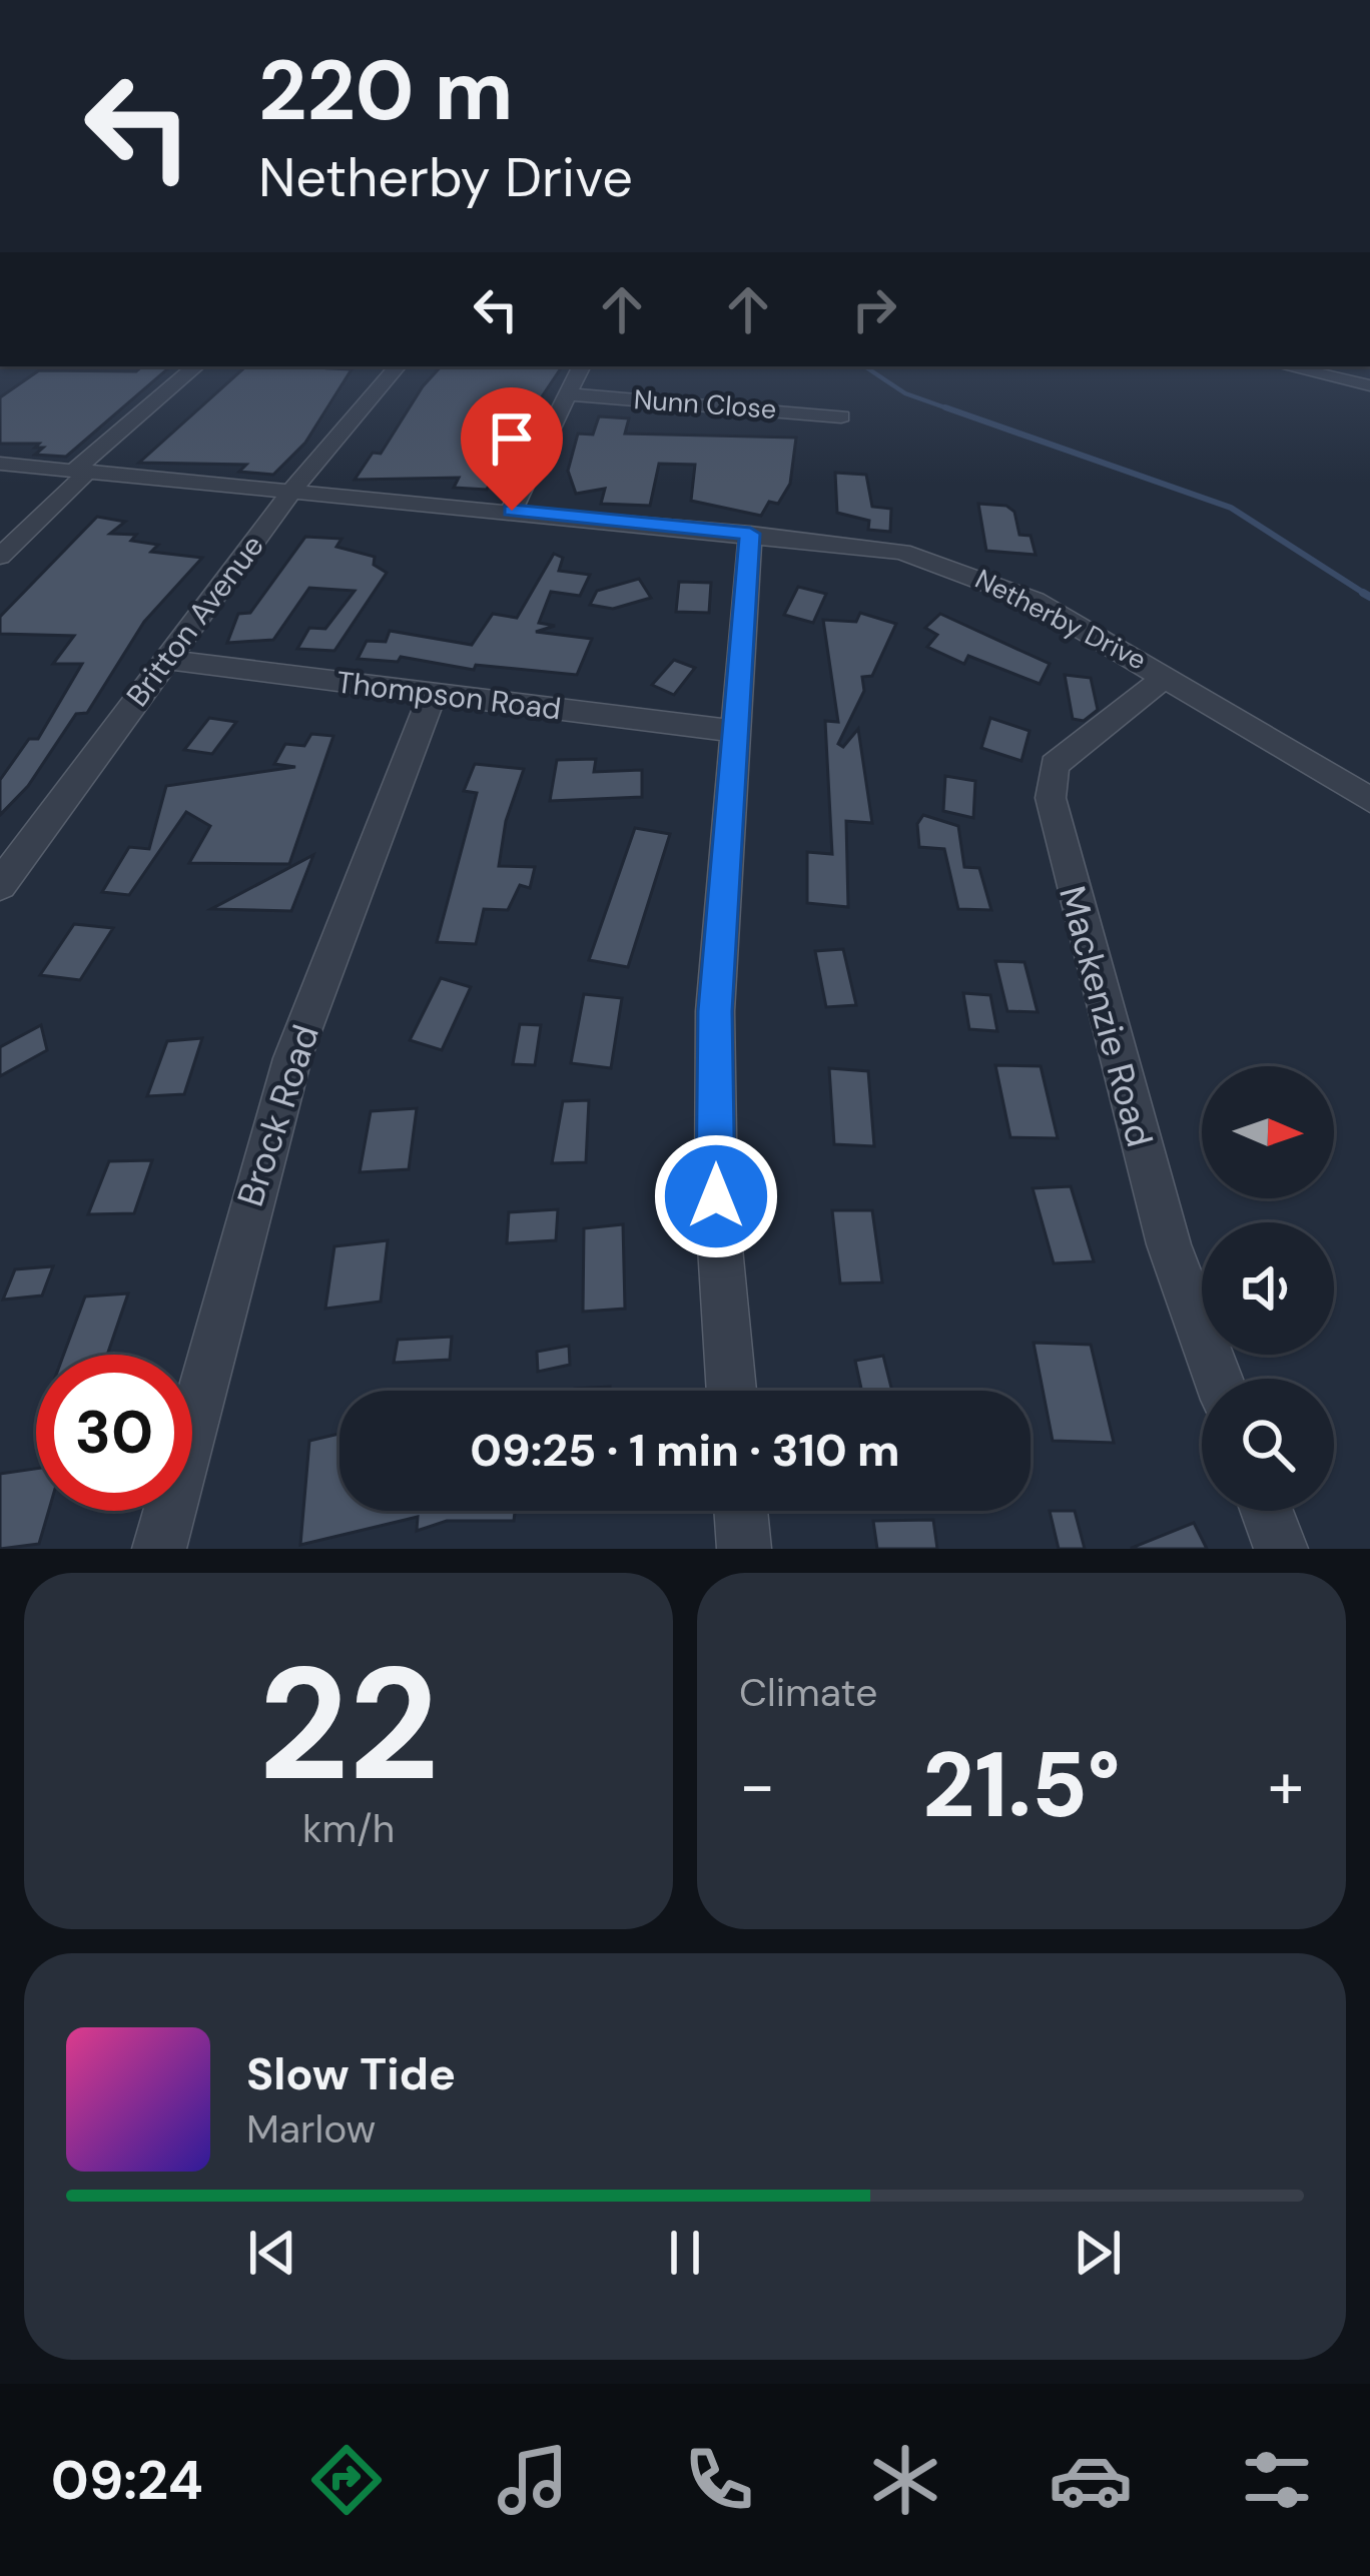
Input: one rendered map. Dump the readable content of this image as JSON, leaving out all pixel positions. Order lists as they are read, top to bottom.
{
  "streets": {
    "street": [
      "Nunn Close",
      "Netherby Drive",
      "Britton Avenue",
      "Thompson Road",
      "Mackenzie Road",
      "Brock Road"
    ]
  },
  "crossings": [
    ["Netherby Drive", "Britton Avenue"],
    ["Netherby Drive", "Mackenzie Road"],
    ["Britton Avenue", "Thompson Road"],
    ["Thompson Road", "Brock Road"]
  ],
  "north": "right",
  "page": {
    "turn": ["220 m", "Netherby Drive"],
    "limit": "30",
    "trip": "09:25 · 1 min · 310 m",
    "tile": [
      ["22", "km/h"],
      "Climate"
    ],
    "heat": ["−", "21.5°", "+"],
    "song": ["Slow Tide", "Marlow"],
    "tabs": "09:24"
  }
}
